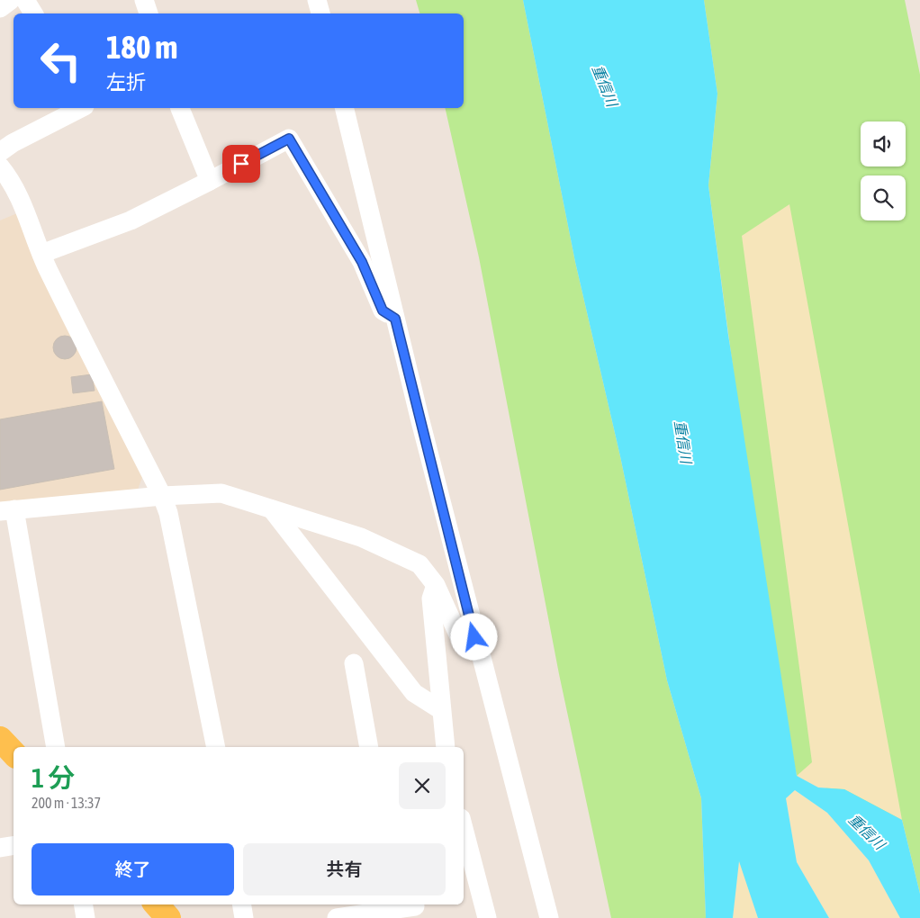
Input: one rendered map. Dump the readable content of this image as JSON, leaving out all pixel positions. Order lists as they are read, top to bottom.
{
  "water": ["重信川"],
  "page": {
    "turn": ["180 m", "左折"],
    "heading": ["1 分", "200 m · 13:37"],
    "buttons": ["終了", "共有"]
  }
}
